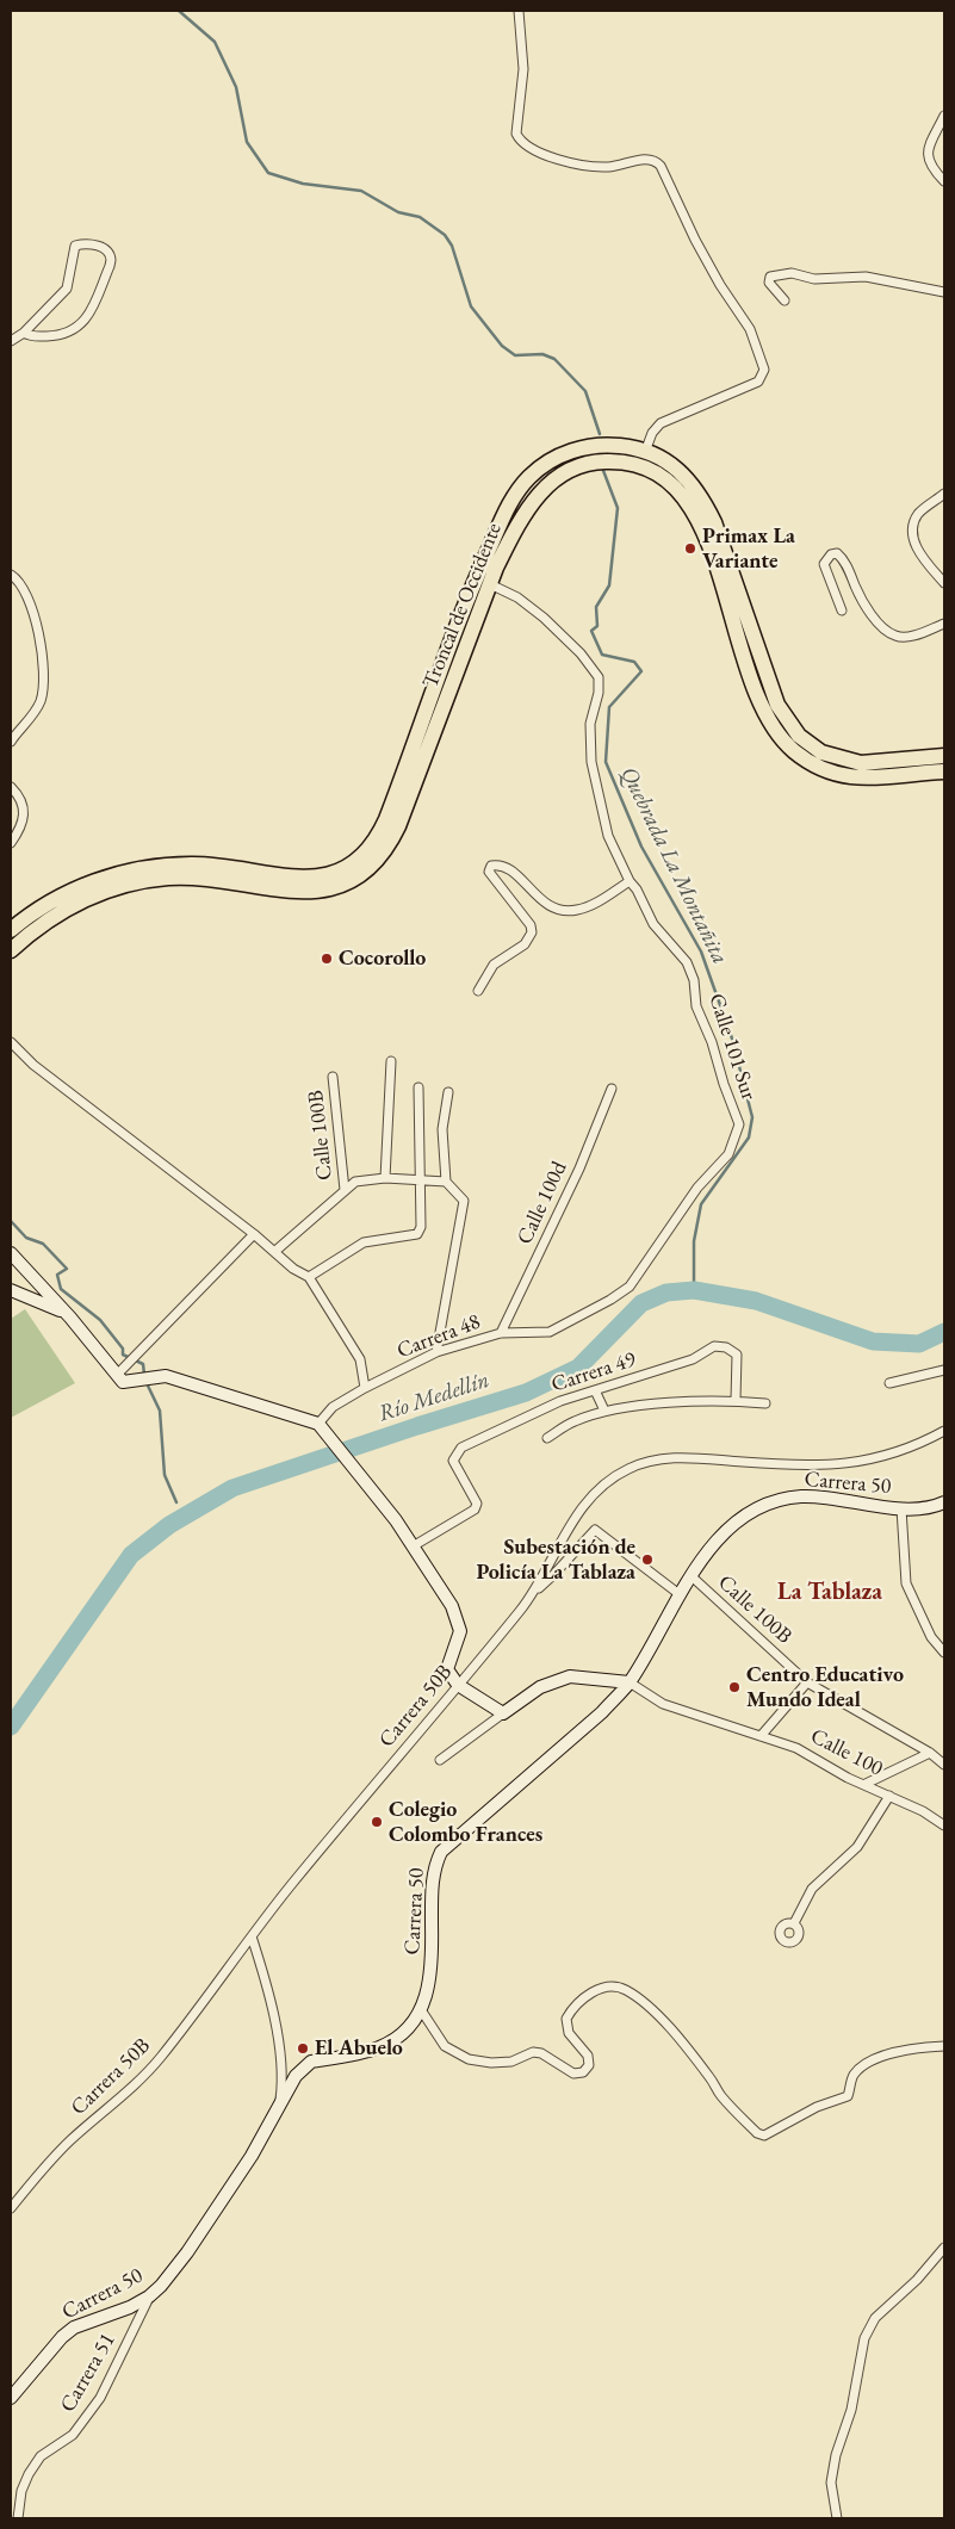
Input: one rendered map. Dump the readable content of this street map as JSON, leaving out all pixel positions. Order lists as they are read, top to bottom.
{
  "streets": {
    "highway": ["Troncal de Occidente"],
    "main road": ["Carrera 50", "Calle 100"],
    "street": [
      "Calle 101 Sur",
      "Calle 100B",
      "Calle 100d",
      "Carrera 48",
      "Carrera 49",
      "Carrera 50B",
      "Carrera 51"
    ]
  },
  "crossings": [
    ["Calle 101 Sur", "Carrera 48"],
    ["Calle 100B", "Carrera 50"],
    ["Calle 100d", "Carrera 48"],
    ["Carrera 50", "Calle 100"],
    ["Carrera 50", "Carrera 51"]
  ],
  "districts": ["La Tablaza"],
  "water": ["Quebrada La Montañita", "Río Medellín"],
  "places": [
    "Primax La Variante",
    "Cocorollo",
    "Subestación de Policía La Tablaza",
    "Centro Educativo Mundo Ideal",
    "Colegio Colombo Frances",
    "El Abuelo"
  ]
}
